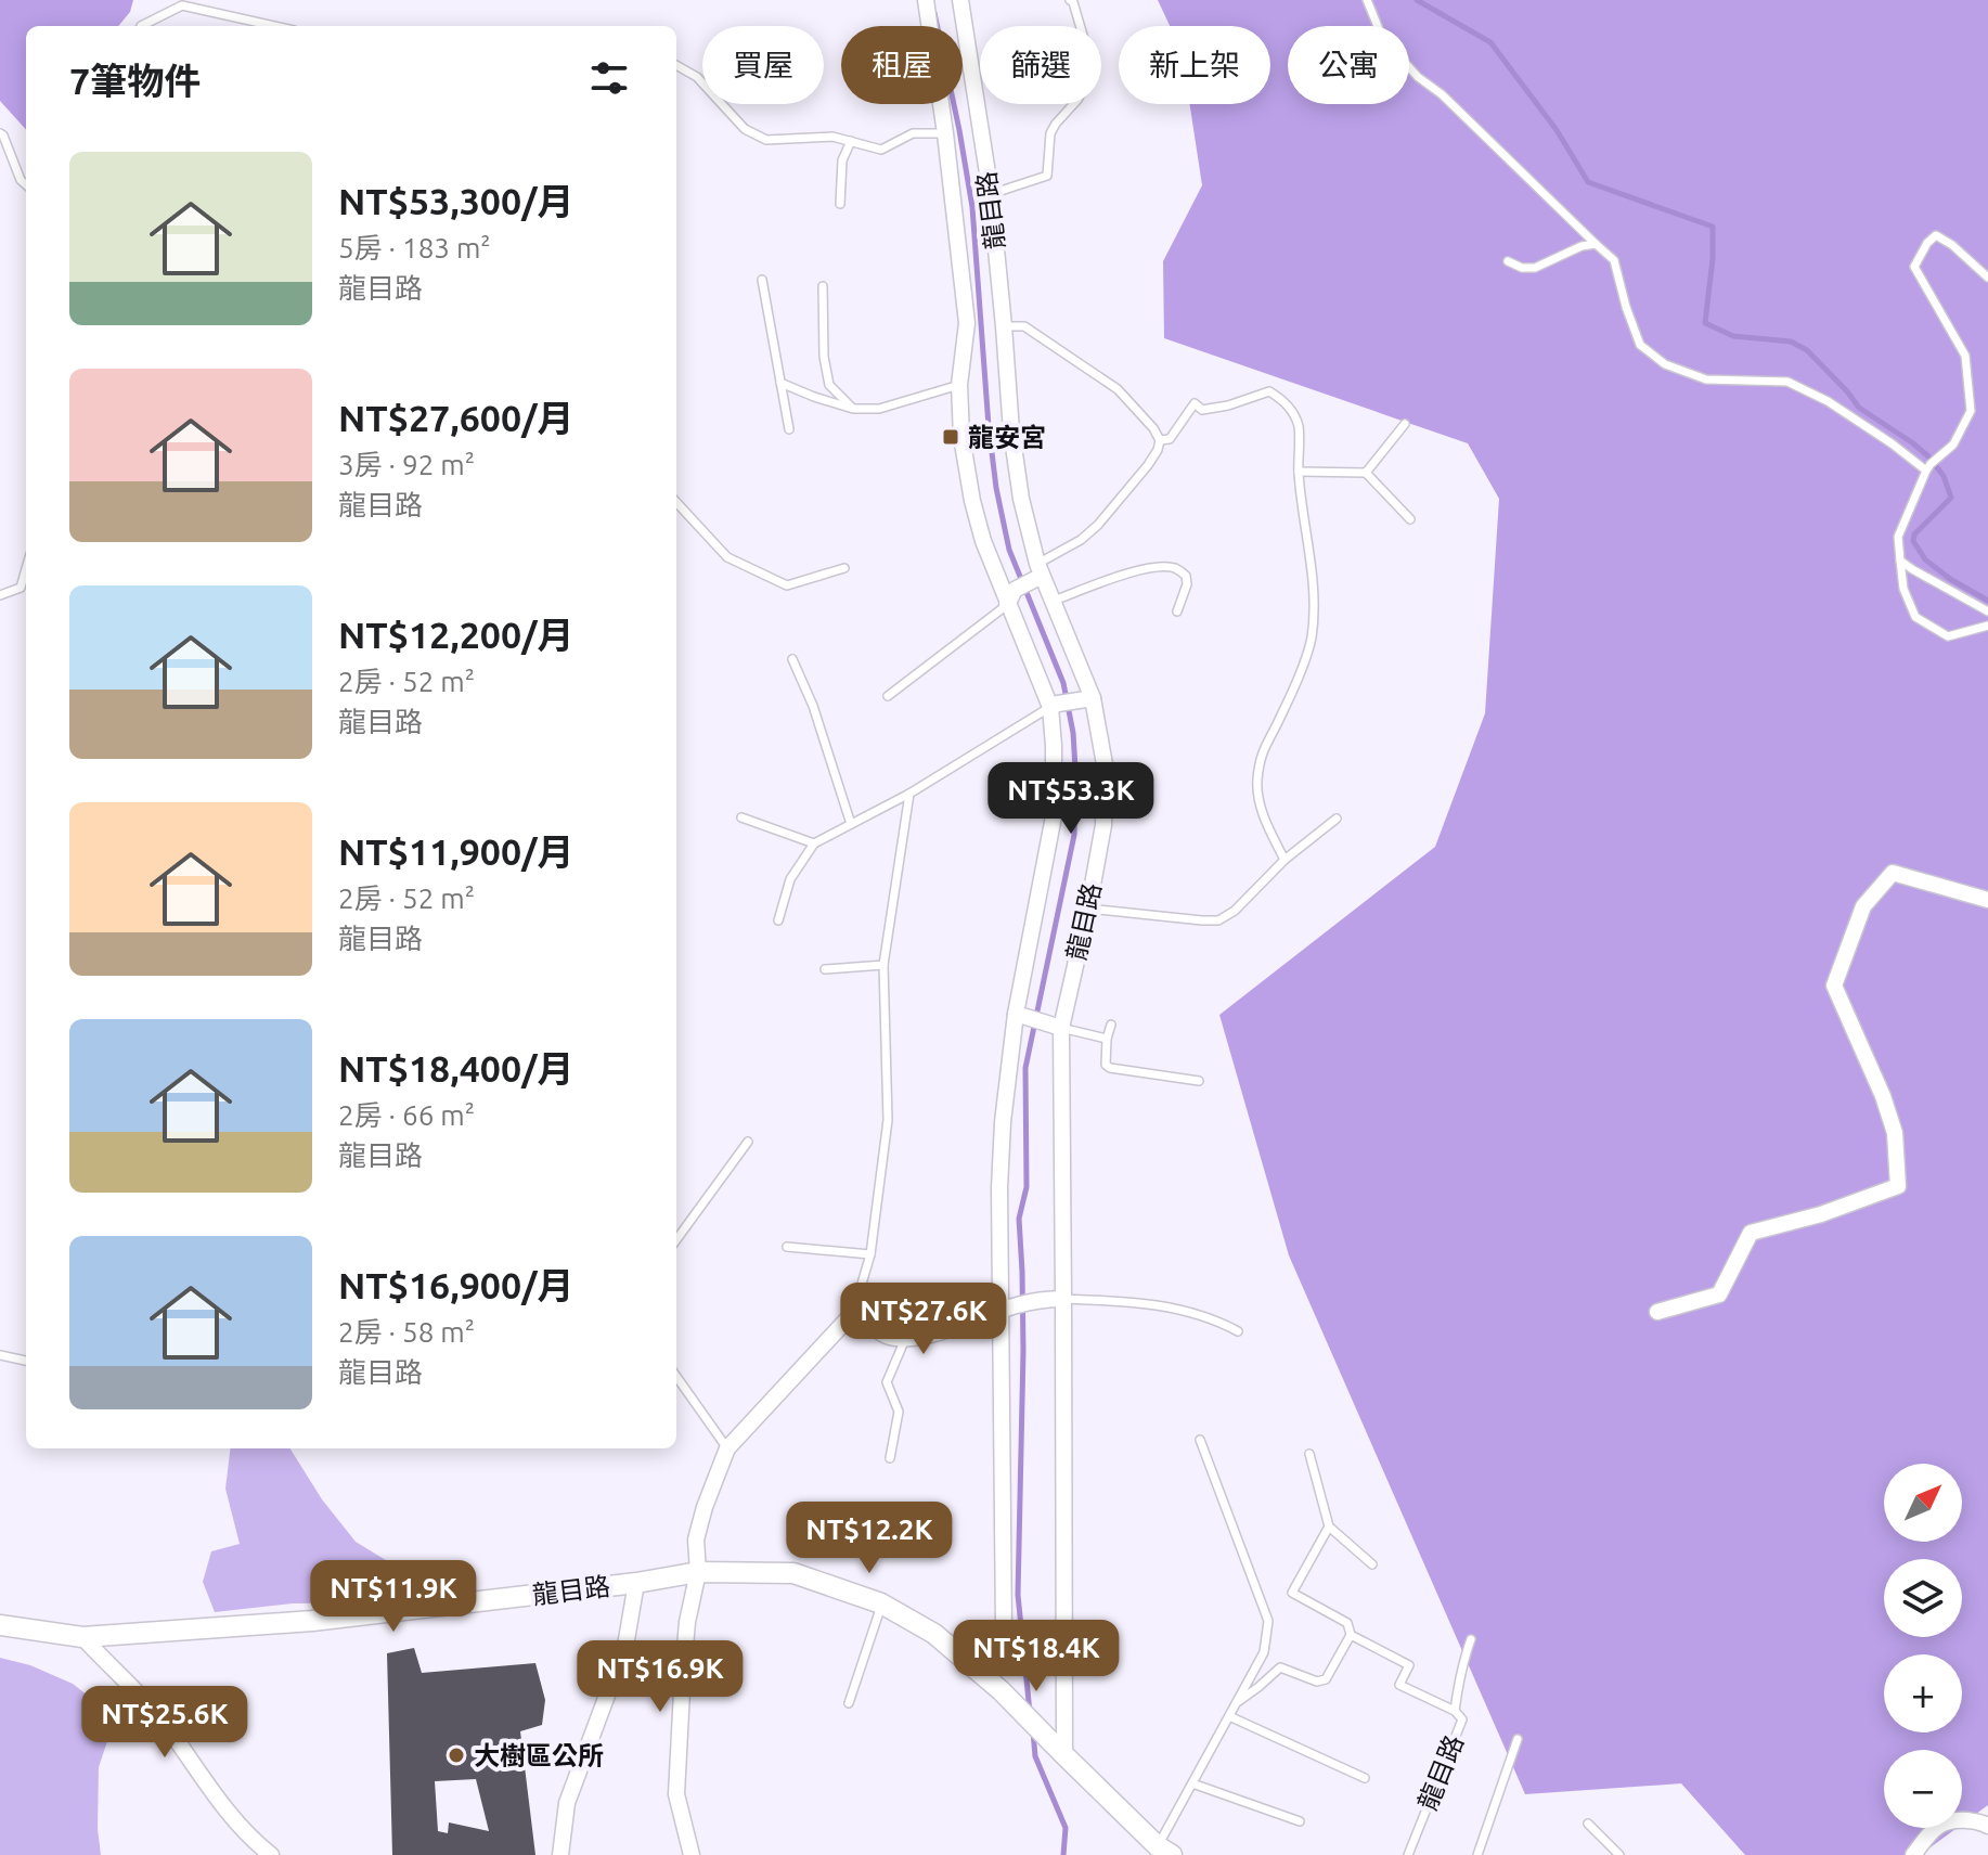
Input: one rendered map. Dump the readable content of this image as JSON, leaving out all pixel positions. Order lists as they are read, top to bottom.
{
  "streets": {
    "street": ["龍目路"]
  },
  "places": {
    "transit": ["龍安宮"],
    "other": ["大樹區公所"]
  },
  "north": "top right",
  "page": {
    "chip": [
      "買屋",
      "租屋",
      "篩選",
      "新上架",
      "公寓"
    ],
    "heading": "7筆物件",
    "list": [
      {
        "name": "NT$53,300/月",
        "note": "5房 · 183 m² · 龍目路"
      },
      {
        "name": "NT$27,600/月",
        "note": "3房 · 92 m² · 龍目路"
      },
      {
        "name": "NT$12,200/月",
        "note": "2房 · 52 m² · 龍目路"
      },
      {
        "name": "NT$11,900/月",
        "note": "2房 · 52 m² · 龍目路"
      },
      {
        "name": "NT$18,400/月",
        "note": "2房 · 66 m² · 龍目路"
      },
      {
        "name": "NT$16,900/月",
        "note": "2房 · 58 m² · 龍目路"
      }
    ],
    "price": [
      "NT$53.3K",
      "NT$27.6K",
      "NT$12.2K",
      "NT$11.9K",
      "NT$18.4K",
      "NT$16.9K",
      "NT$25.6K"
    ],
    "map_buttons": ["+", "−"]
  }
}
